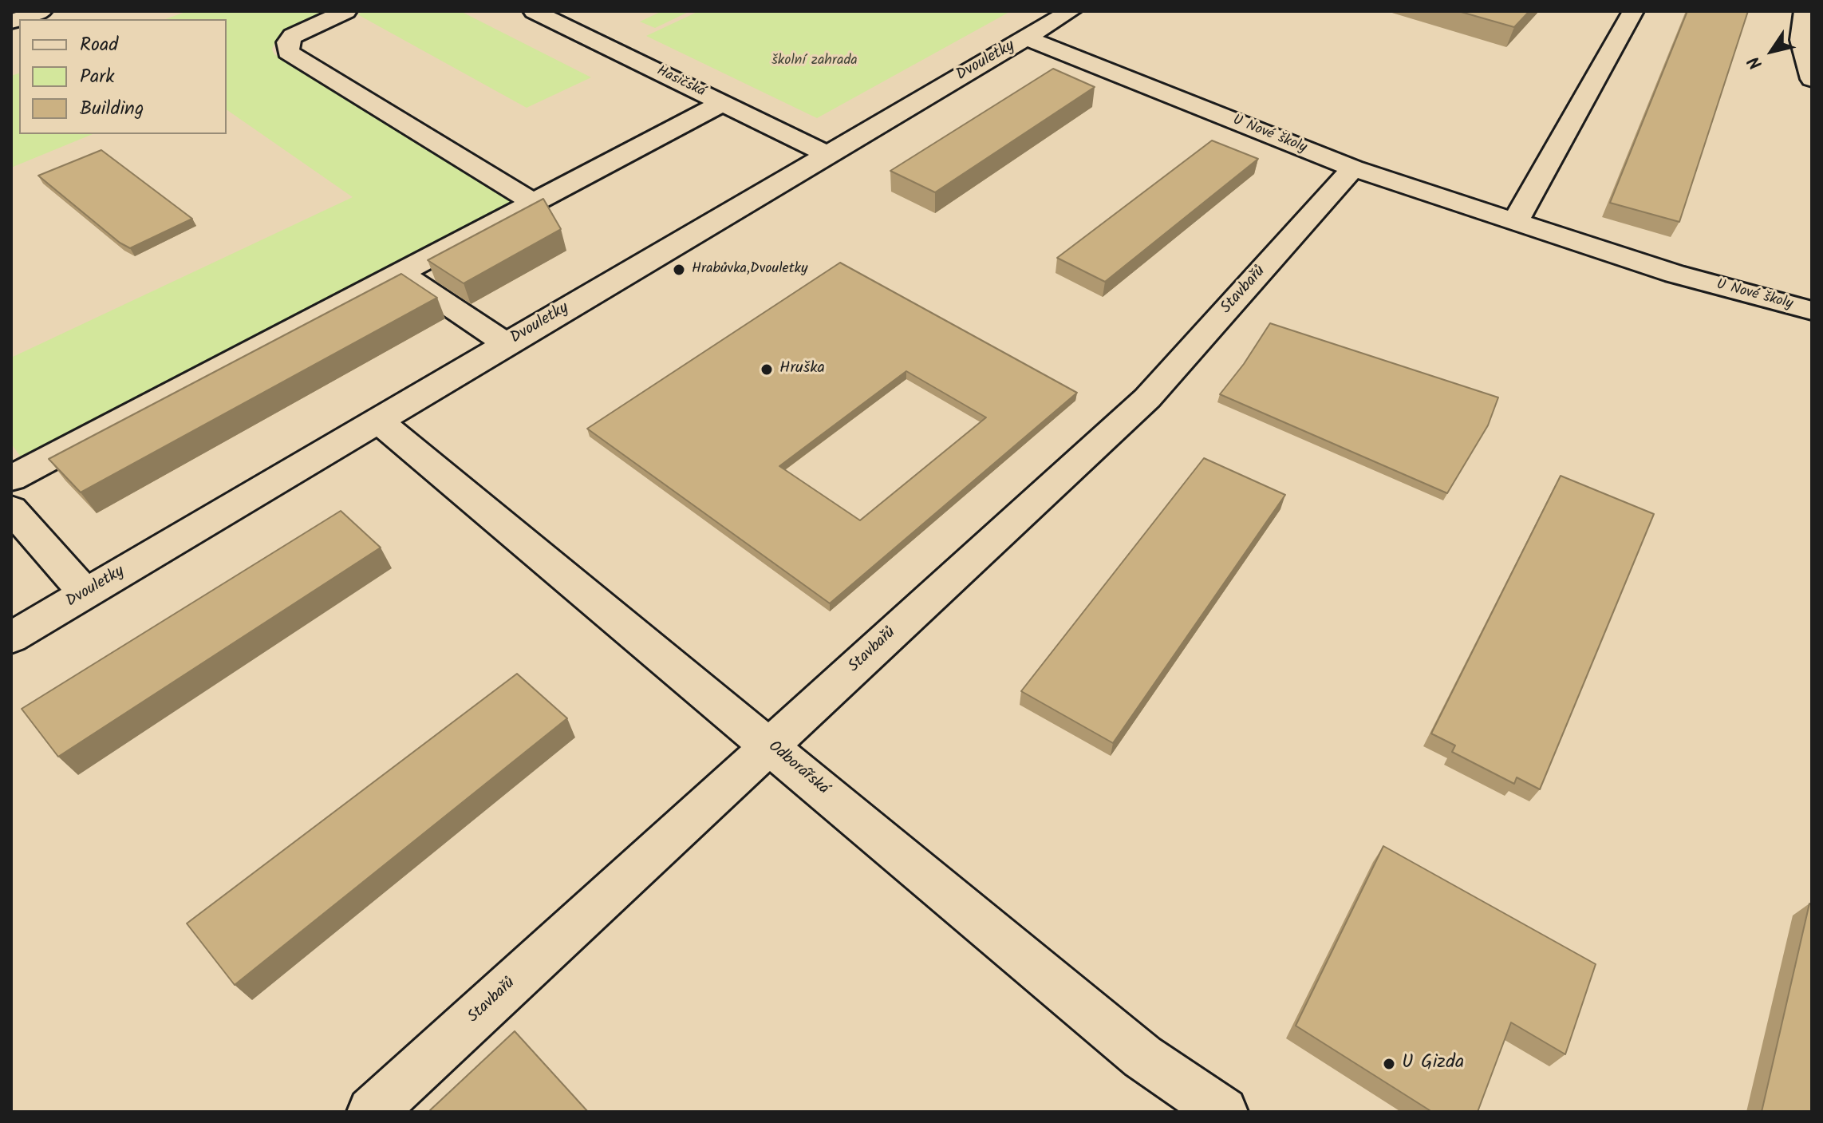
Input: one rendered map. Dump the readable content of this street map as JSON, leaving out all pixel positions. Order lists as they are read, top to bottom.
{
  "streets": {
    "street": [
      "Dvouletky",
      "Hasičská",
      "U Nové školy",
      "Stavbařů",
      "Odborářská"
    ]
  },
  "crossings": [
    ["Dvouletky", "Hasičská"],
    ["Dvouletky", "U Nové školy"],
    ["Dvouletky", "Odborářská"],
    ["U Nové školy", "Stavbařů"],
    ["Stavbařů", "Odborářská"]
  ],
  "parks": ["školní zahrada"],
  "places": ["Hrabůvka,Dvouletky", "Hruška", "U Gizda"],
  "legend": ["Road", "Park", "Building"],
  "north": "bottom left"
}
